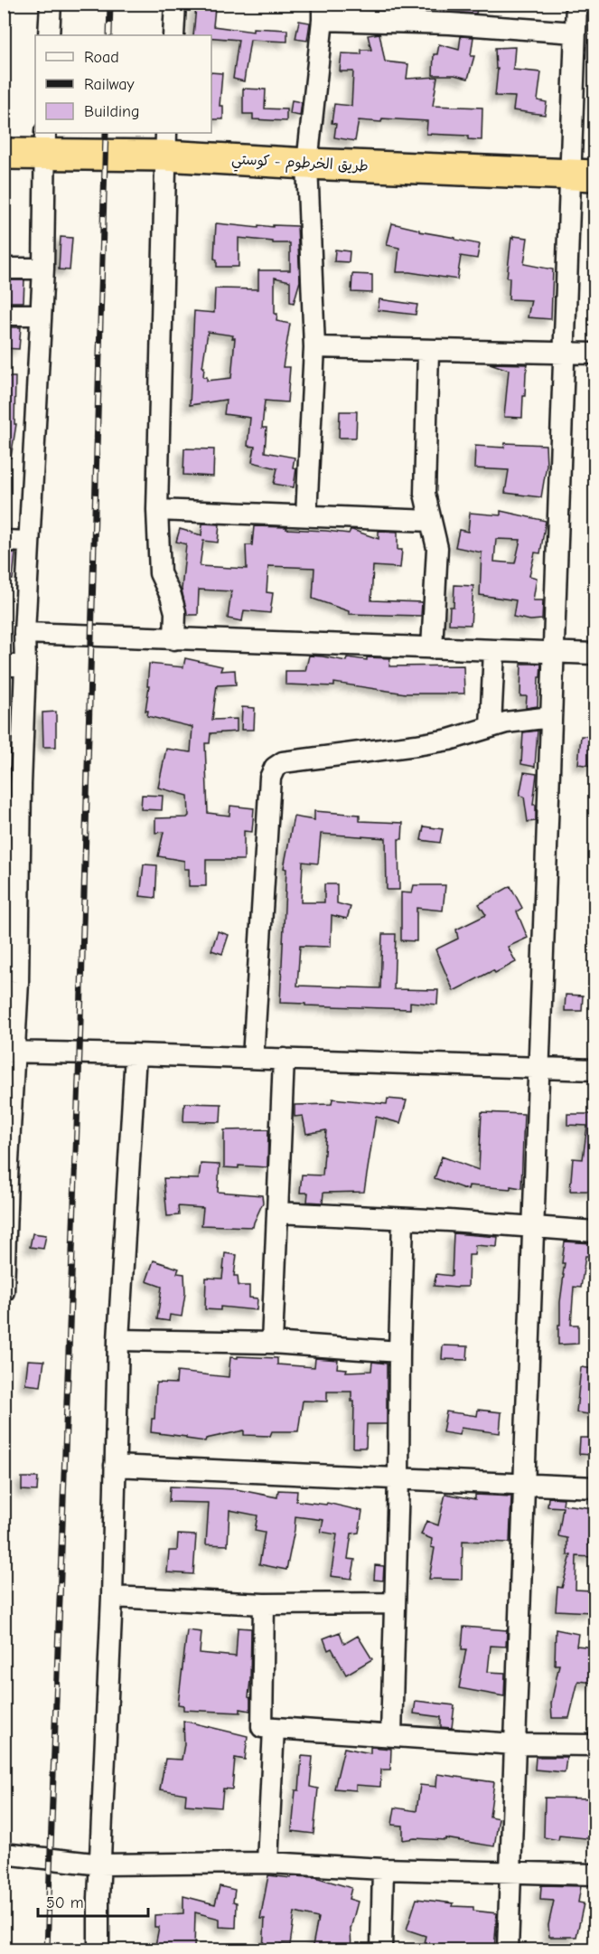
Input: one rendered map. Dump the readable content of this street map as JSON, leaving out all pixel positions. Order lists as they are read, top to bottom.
{
  "streets": {
    "highway": ["طريق الخرطوم - كوستي"]
  },
  "legend": ["Road", "Railway", "Building"],
  "scale_bar": "50 m"
}
